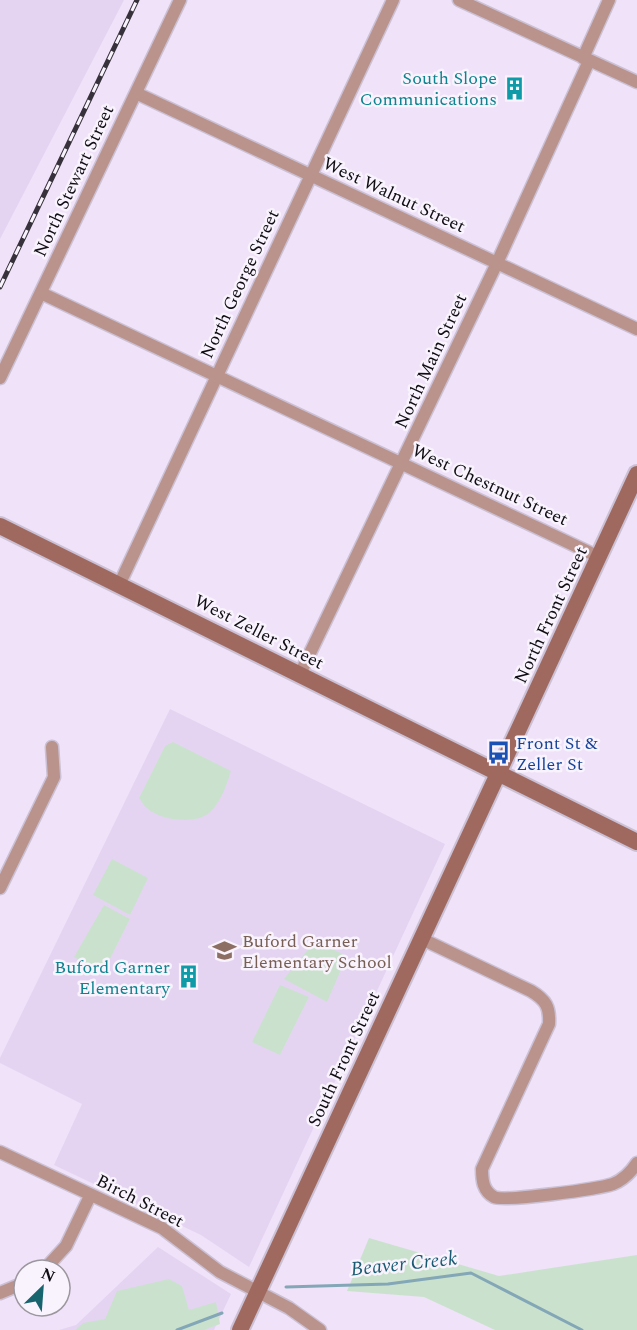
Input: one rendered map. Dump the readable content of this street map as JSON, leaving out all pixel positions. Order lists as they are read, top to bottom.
{
  "streets": {
    "street": [
      "North Stewart Street",
      "West Walnut Street",
      "North George Street",
      "North Main Street",
      "West Chestnut Street",
      "North Front Street",
      "West Zeller Street",
      "South Front Street",
      "Birch Street"
    ]
  },
  "crossings": [
    ["North Stewart Street", "West Walnut Street"],
    ["North Stewart Street", "West Chestnut Street"],
    ["West Walnut Street", "North George Street"],
    ["West Walnut Street", "North Main Street"],
    ["North George Street", "West Chestnut Street"],
    ["North George Street", "West Zeller Street"],
    ["North Main Street", "West Chestnut Street"],
    ["North Main Street", "West Zeller Street"],
    ["West Chestnut Street", "North Front Street"],
    ["North Front Street", "West Zeller Street"],
    ["North Front Street", "South Front Street"],
    ["West Zeller Street", "South Front Street"],
    ["South Front Street", "Birch Street"]
  ],
  "water": ["Beaver Creek"],
  "places": {
    "building": ["South Slope Communications", "Buford Garner Elementary"],
    "bus stop": ["Front St & Zeller St"],
    "school or university": ["Buford Garner Elementary School"]
  },
  "north": "top right"
}
